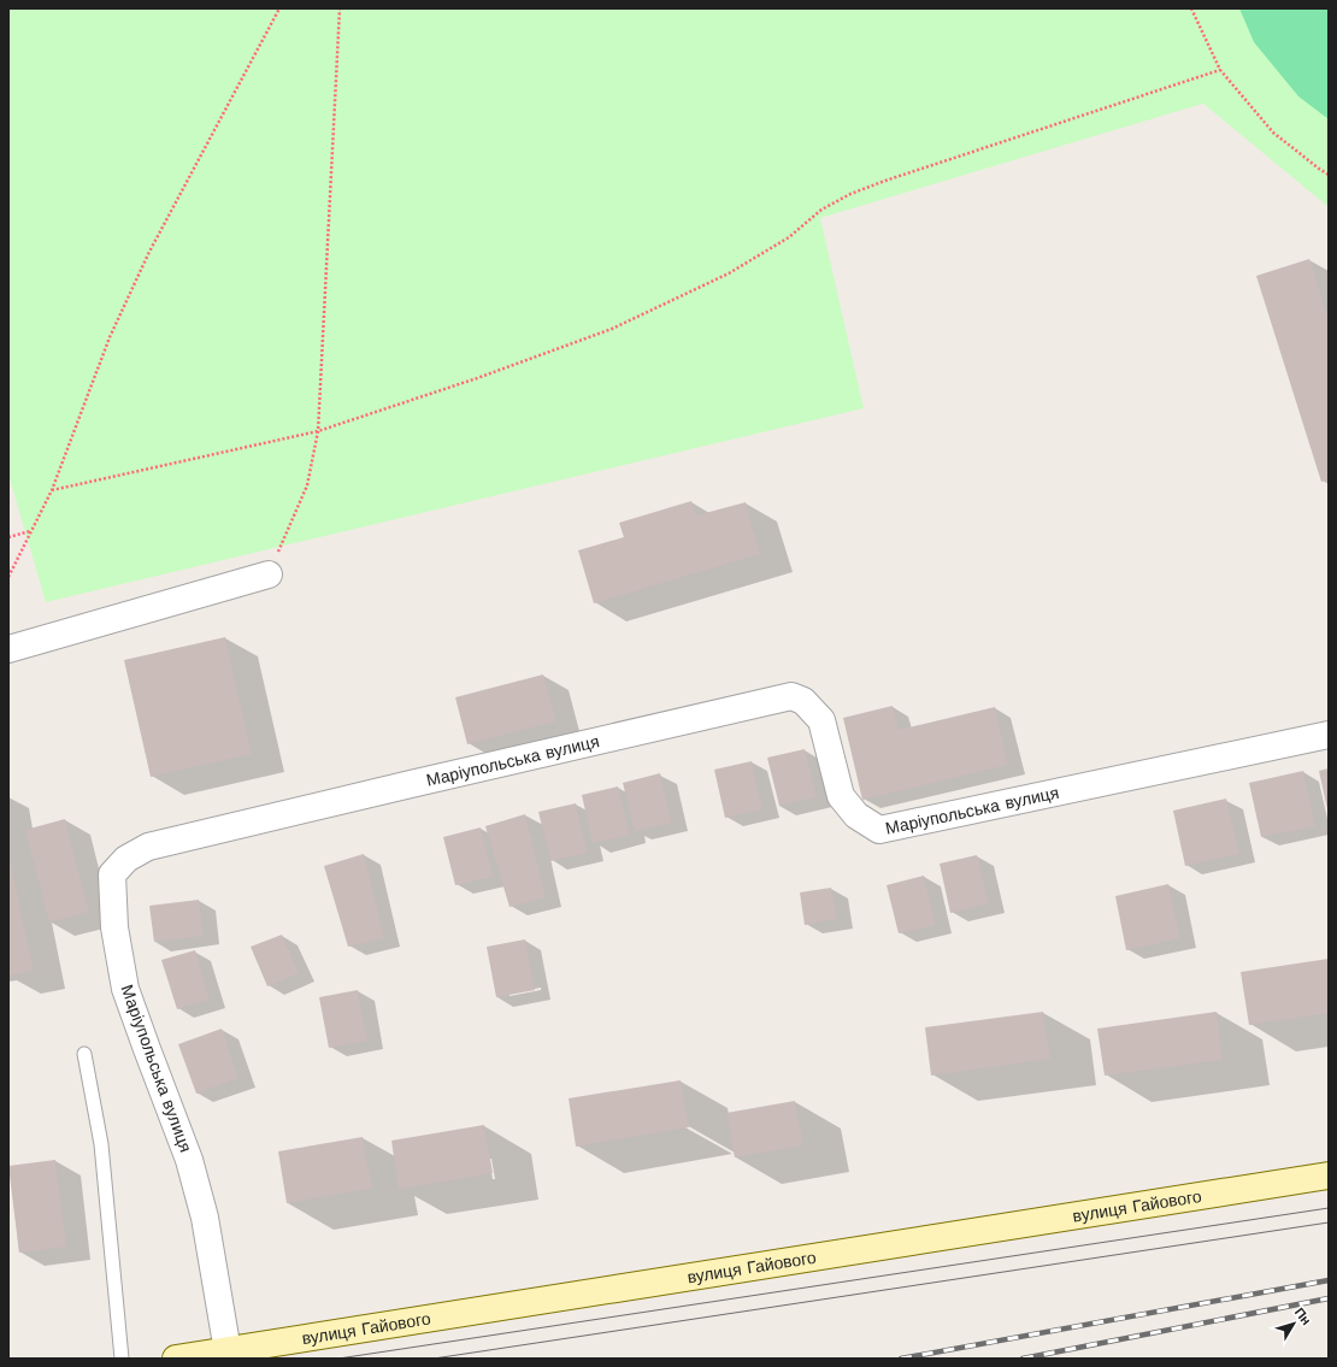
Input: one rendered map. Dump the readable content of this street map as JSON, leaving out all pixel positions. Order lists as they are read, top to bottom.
{
  "streets": {
    "street": ["Маріупольська вулиця", "вулиця Гайового"]
  },
  "crossings": [
    ["Маріупольська вулиця", "вулиця Гайового"]
  ],
  "north": "top right"
}
